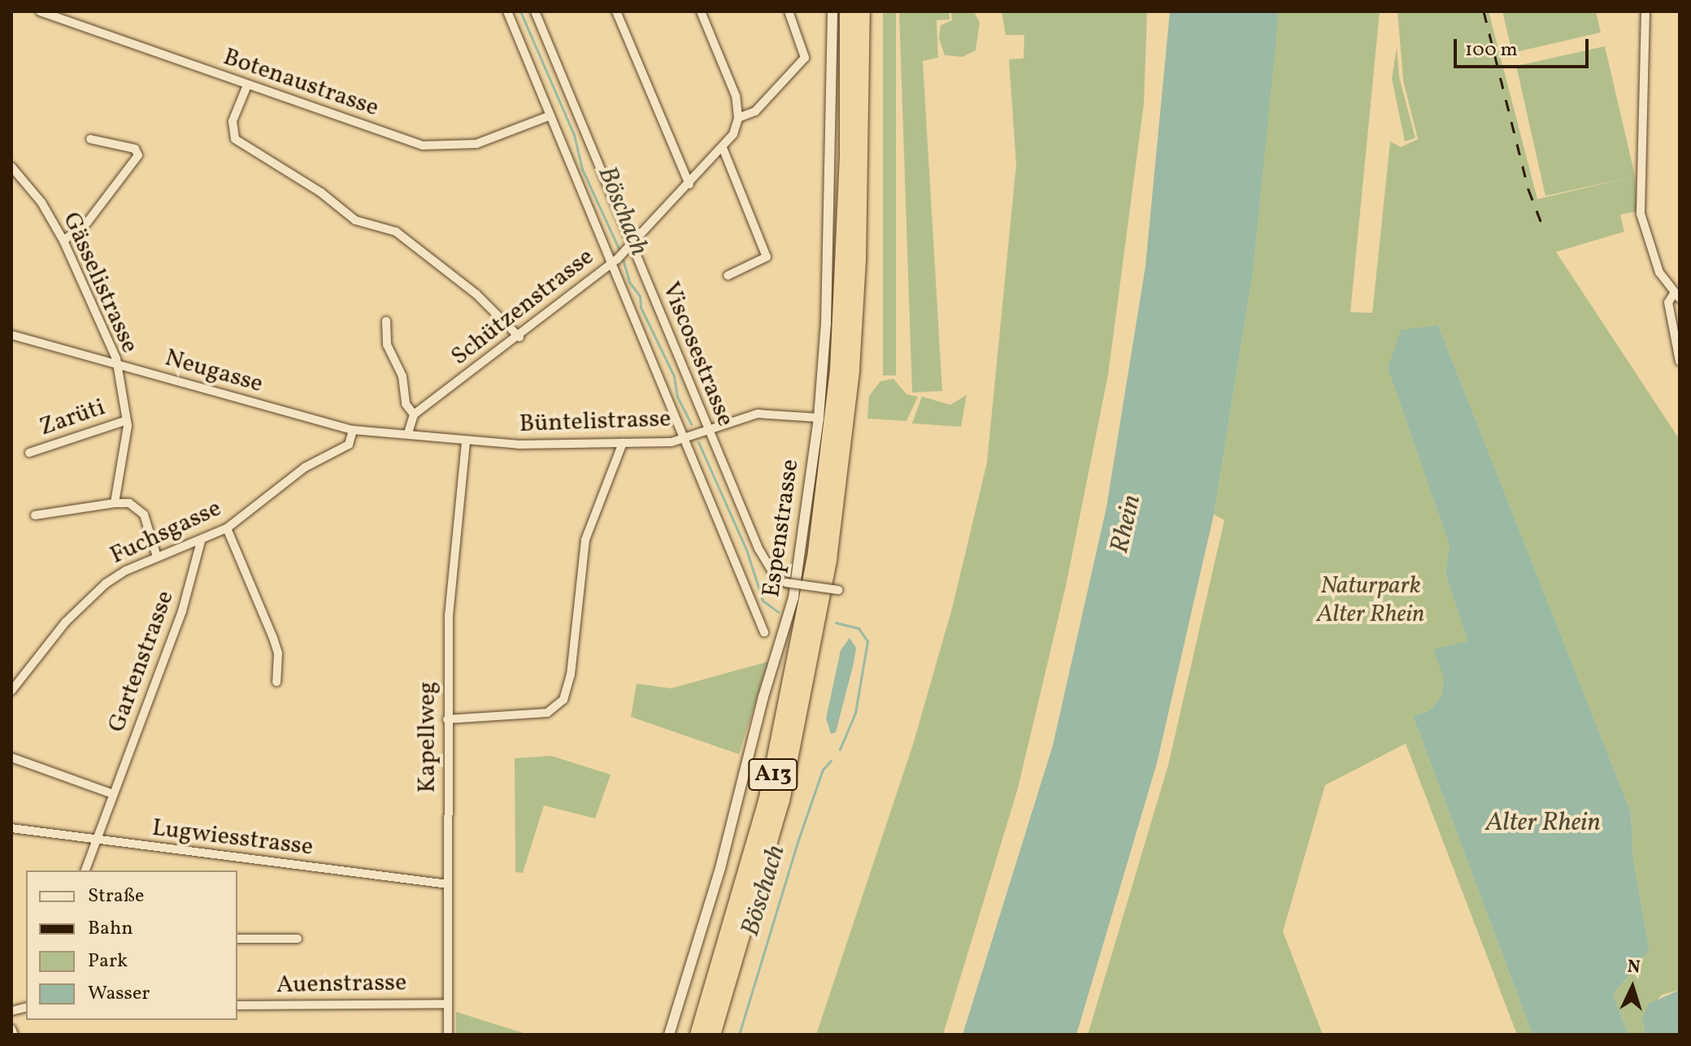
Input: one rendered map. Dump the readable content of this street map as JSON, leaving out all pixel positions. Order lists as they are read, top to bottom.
{
  "streets": {
    "highway": ["A13"],
    "street": [
      "Botenaustrasse",
      "Gässelistrasse",
      "Schützenstrasse",
      "Viscosestrasse",
      "Neugasse",
      "Zarüti",
      "Büntelistrasse",
      "Espenstrasse",
      "Fuchsgasse",
      "Gartenstrasse",
      "Kapellweg",
      "Lugwiesstrasse",
      "Auenstrasse"
    ]
  },
  "crossings": [
    ["Gässelistrasse", "Neugasse"],
    ["Gässelistrasse", "Zarüti"],
    ["Schützenstrasse", "Viscosestrasse"],
    ["Viscosestrasse", "Büntelistrasse"],
    ["Neugasse", "Büntelistrasse"],
    ["Neugasse", "Fuchsgasse"],
    ["Büntelistrasse", "Espenstrasse"],
    ["Büntelistrasse", "Kapellweg"],
    ["Fuchsgasse", "Gartenstrasse"],
    ["Gartenstrasse", "Lugwiesstrasse"],
    ["Kapellweg", "Lugwiesstrasse"],
    ["Kapellweg", "Auenstrasse"]
  ],
  "water": ["Böschach", "Rhein", "Alter Rhein"],
  "parks": ["Naturpark Alter Rhein"],
  "legend": [
    "Straße",
    "Bahn",
    "Park",
    "Wasser"
  ],
  "scale_bar": "100 m",
  "north": "top"
}
